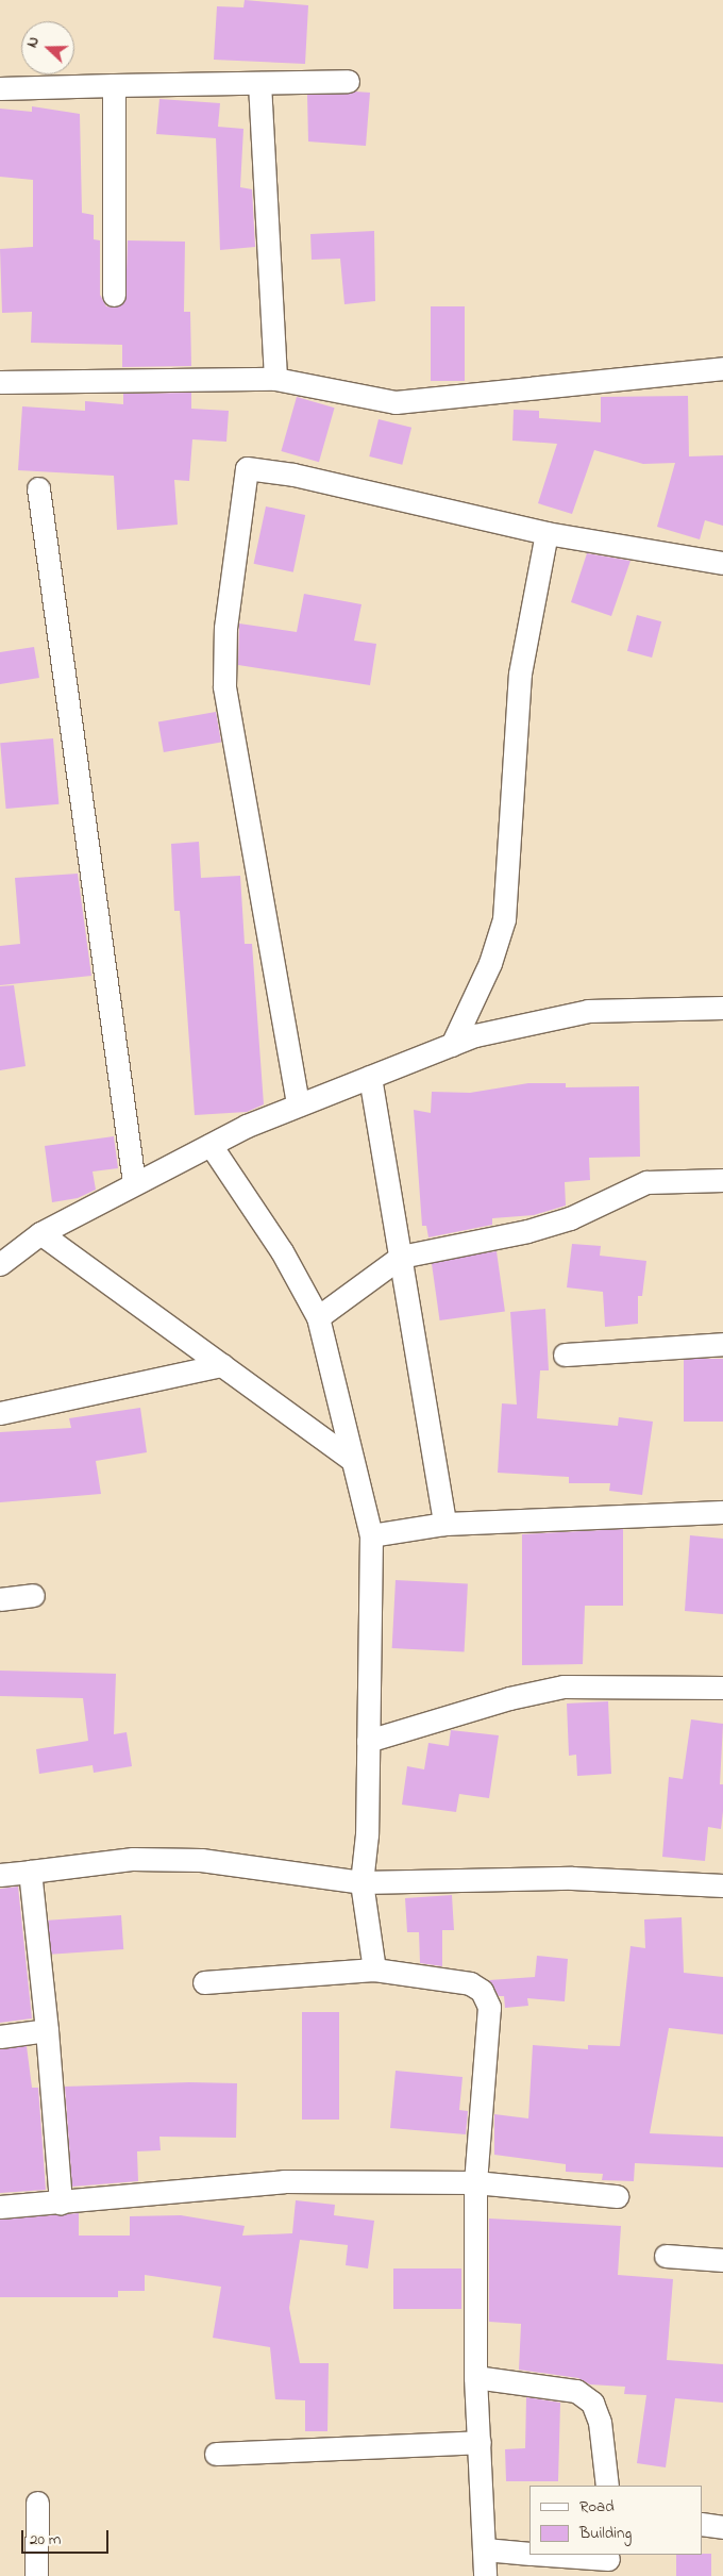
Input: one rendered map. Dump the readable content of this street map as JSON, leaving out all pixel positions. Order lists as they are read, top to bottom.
{
  "legend": ["Road", "Building"],
  "scale_bar": "20 m",
  "north": "left"
}
